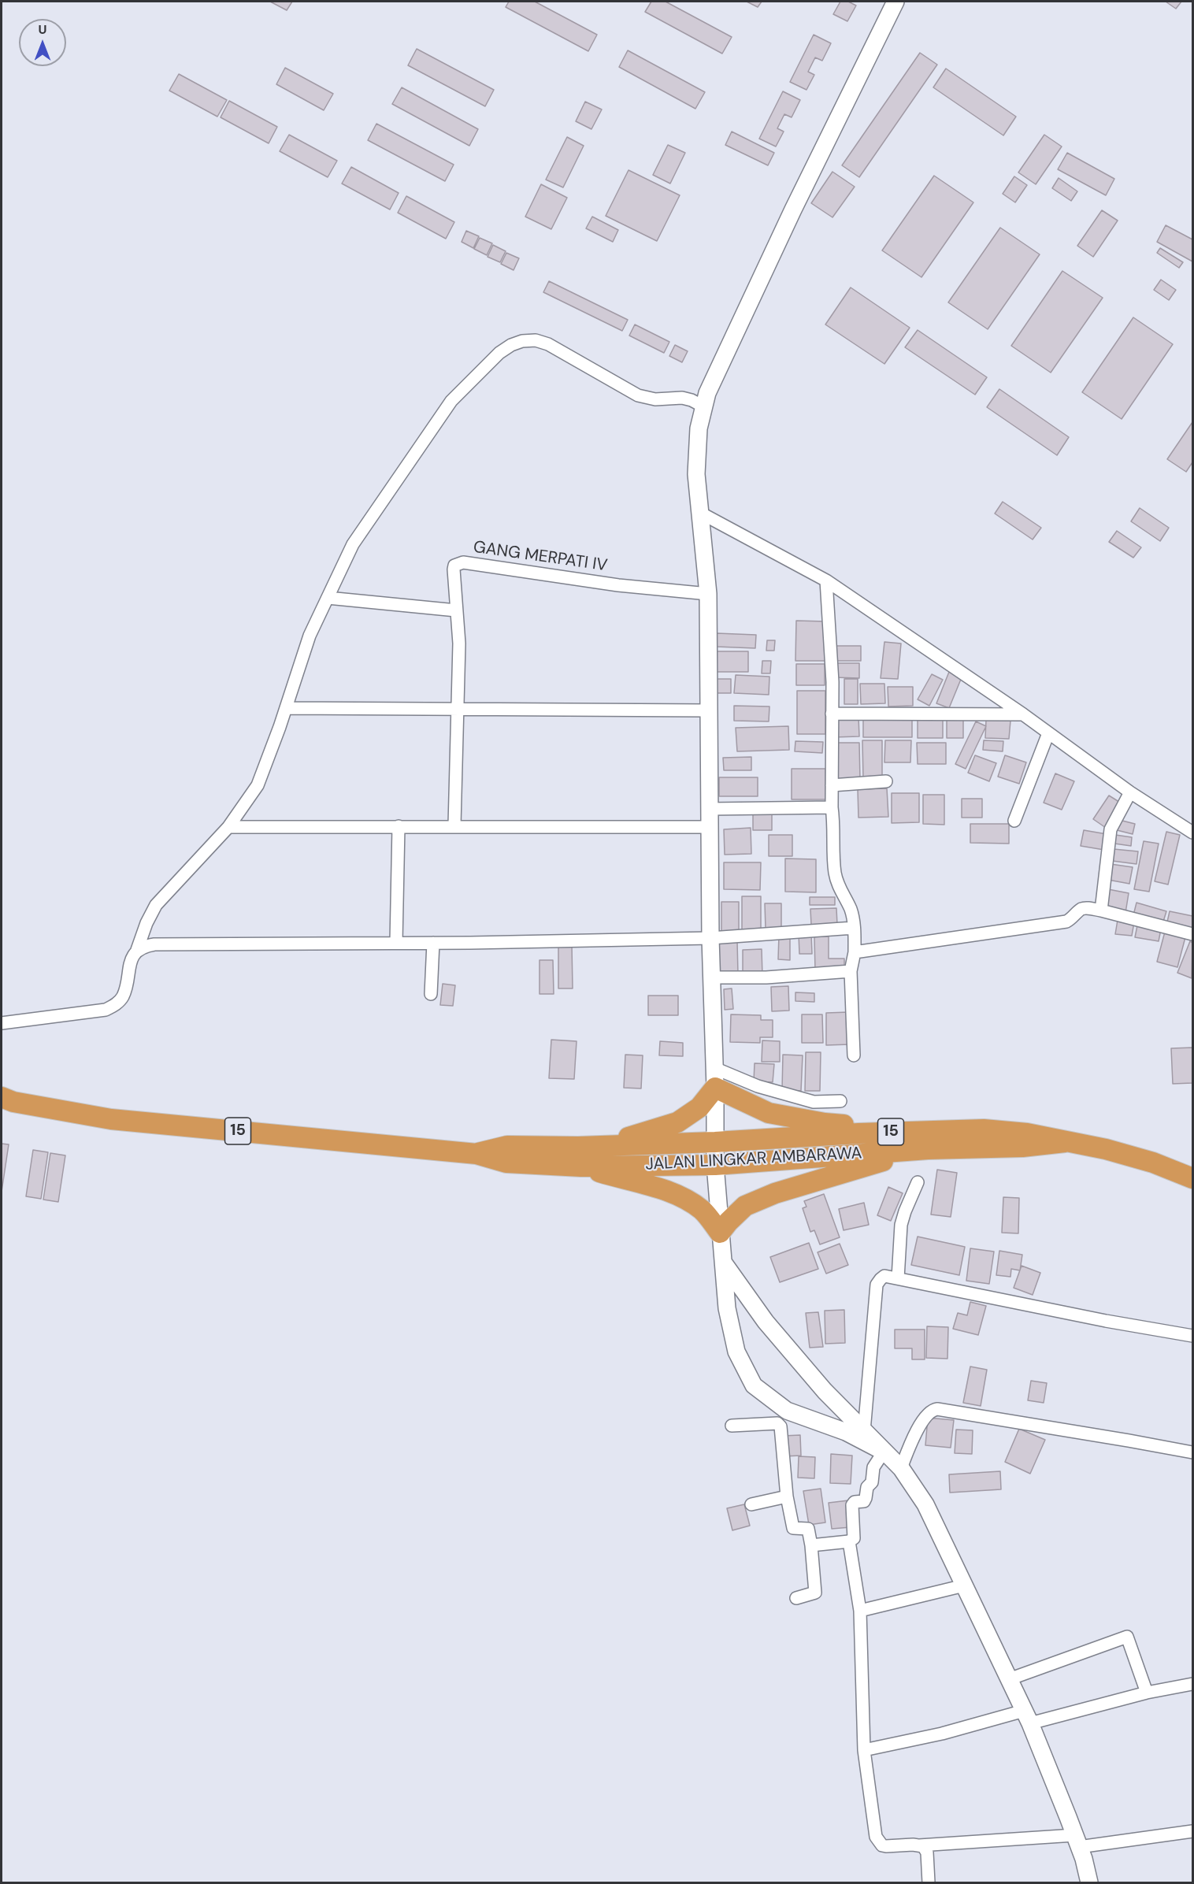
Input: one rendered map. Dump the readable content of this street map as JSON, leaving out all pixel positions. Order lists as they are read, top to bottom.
{
  "streets": {
    "highway": ["15", "JALAN LINGKAR AMBARAWA"],
    "street": ["GANG MERPATI IV"]
  },
  "north": "top"
}
